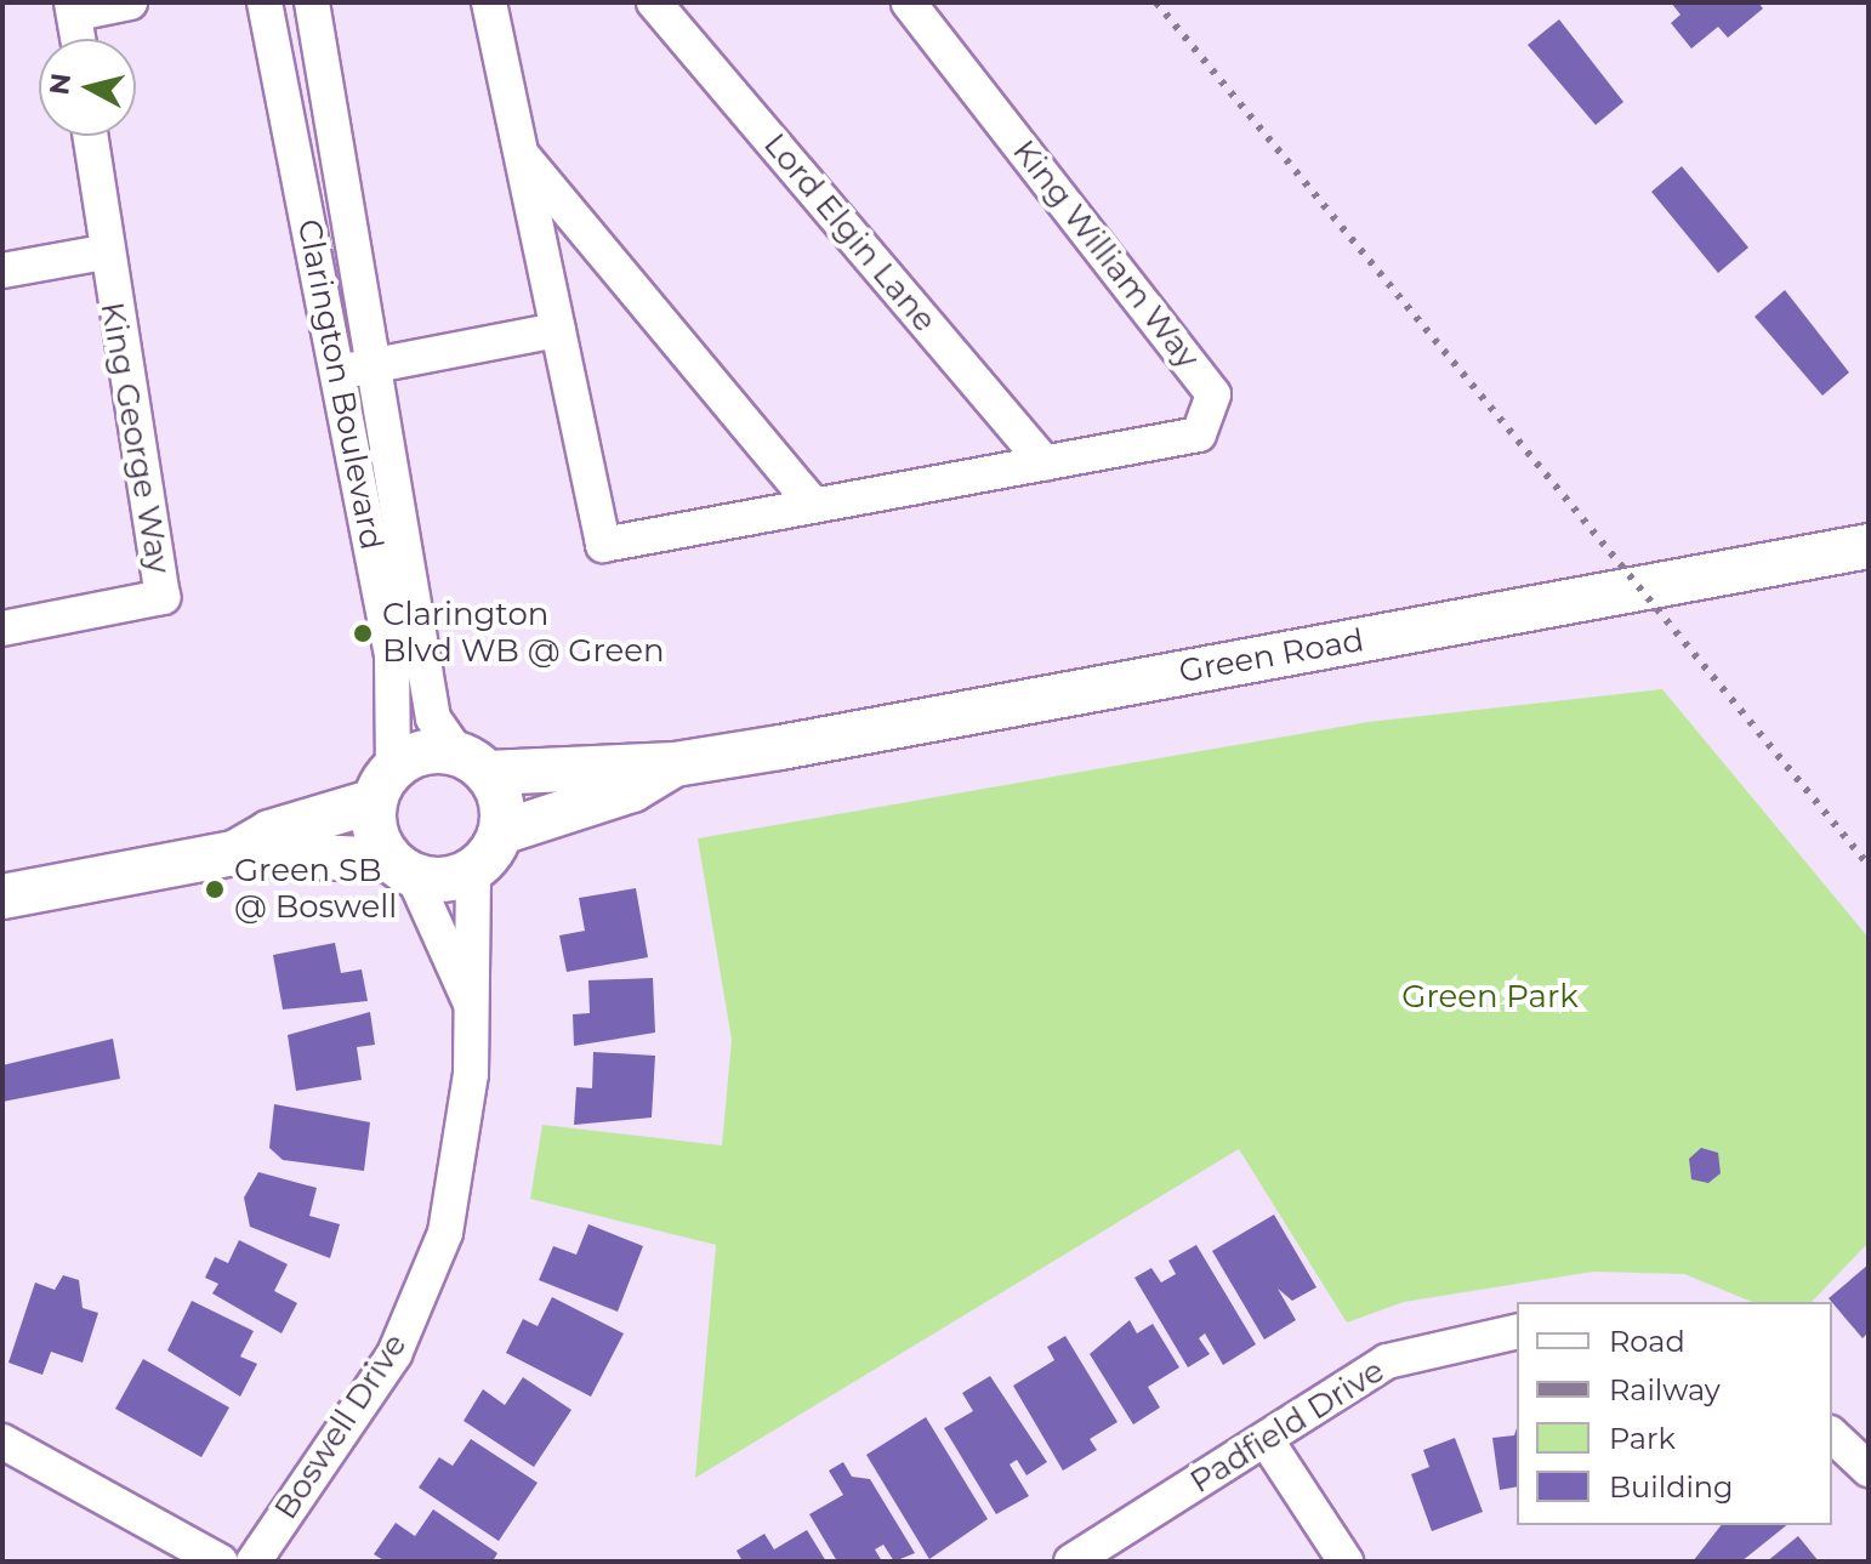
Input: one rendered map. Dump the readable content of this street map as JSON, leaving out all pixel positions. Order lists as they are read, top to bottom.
{
  "streets": {
    "street": [
      "Lord Elgin Lane",
      "King William Way",
      "Clarington Boulevard",
      "King George Way",
      "Green Road",
      "Boswell Drive",
      "Padfield Drive"
    ]
  },
  "crossings": [
    ["Lord Elgin Lane", "King William Way"],
    ["Clarington Boulevard", "Green Road"],
    ["Clarington Boulevard", "Boswell Drive"],
    ["Green Road", "Boswell Drive"]
  ],
  "parks": ["Green Park"],
  "places": ["Clarington Blvd WB @ Green", "Green SB @ Boswell"],
  "legend": [
    "Road",
    "Railway",
    "Park",
    "Building"
  ],
  "north": "left"
}
